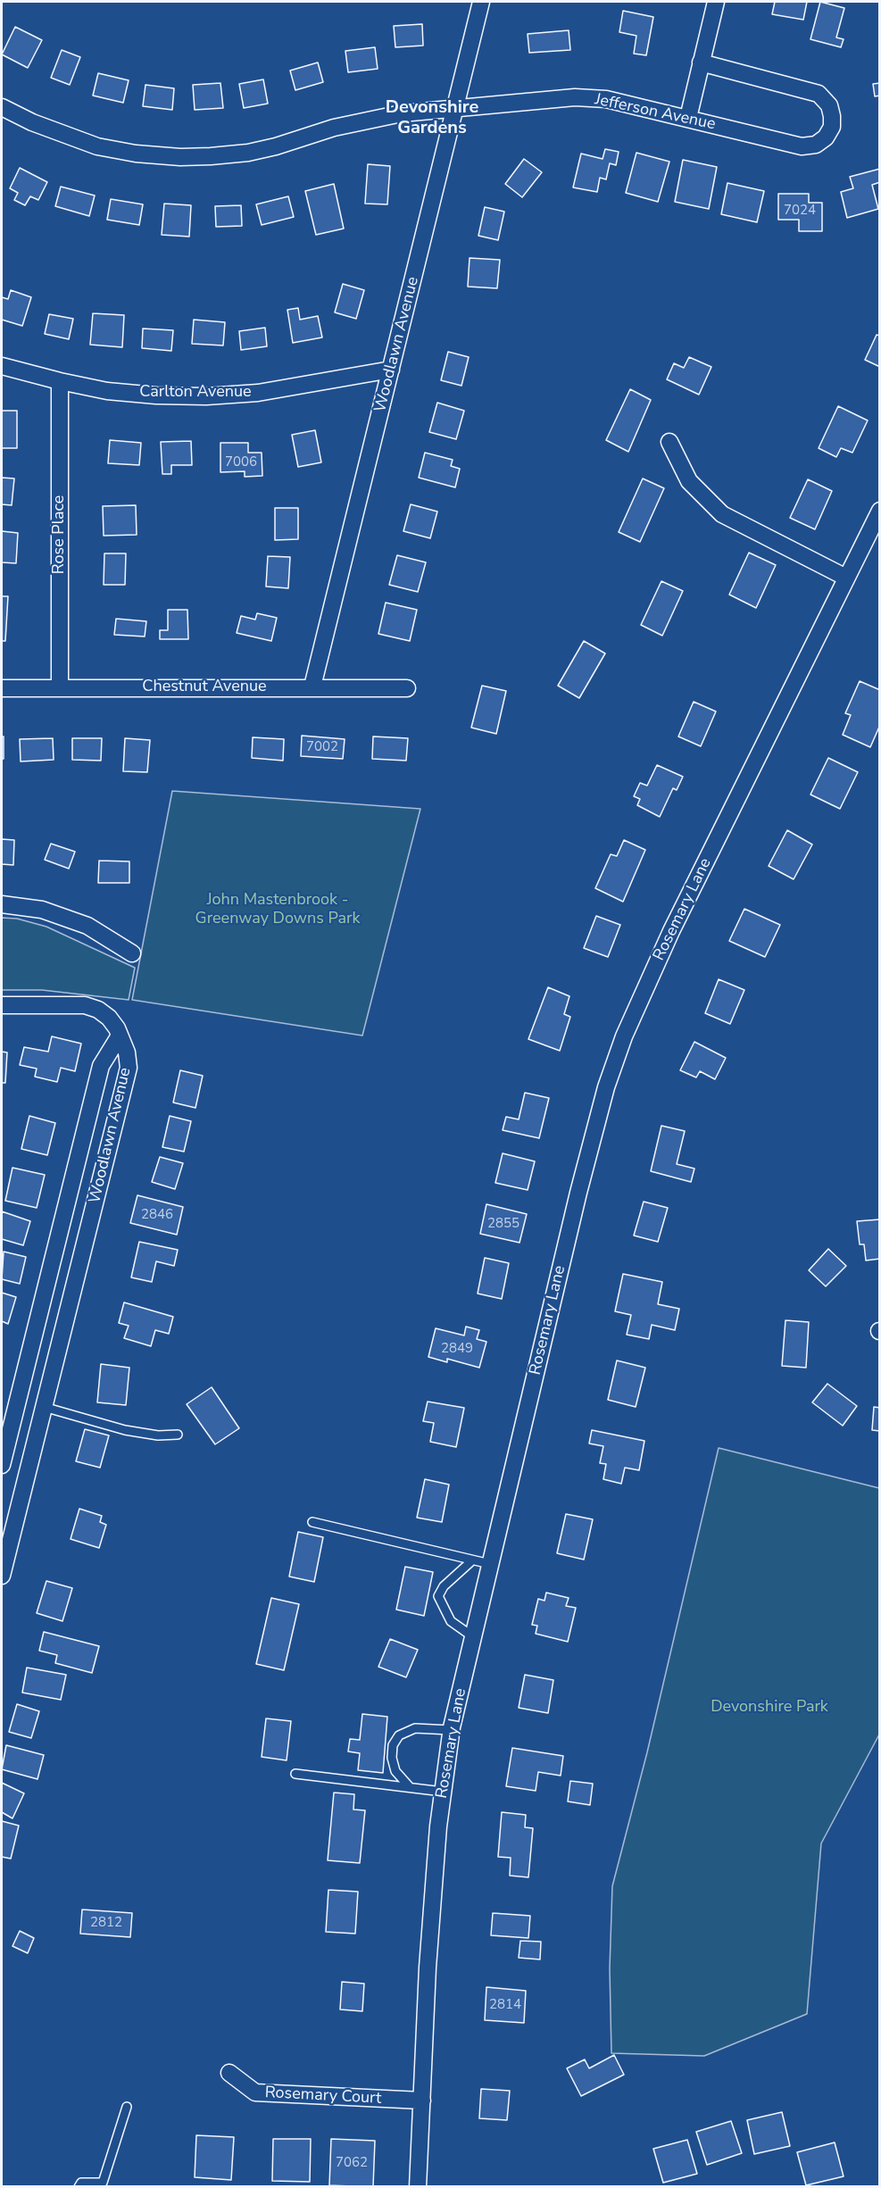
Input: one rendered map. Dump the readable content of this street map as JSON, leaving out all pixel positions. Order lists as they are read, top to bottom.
{
  "streets": {
    "street": [
      "Jefferson Avenue",
      "Woodlawn Avenue",
      "Carlton Avenue",
      "Rose Place",
      "Chestnut Avenue",
      "Rosemary Lane",
      "Rosemary Court"
    ]
  },
  "crossings": [
    ["Jefferson Avenue", "Woodlawn Avenue"],
    ["Woodlawn Avenue", "Carlton Avenue"],
    ["Woodlawn Avenue", "Chestnut Avenue"],
    ["Carlton Avenue", "Rose Place"],
    ["Rose Place", "Chestnut Avenue"],
    ["Rosemary Lane", "Rosemary Court"]
  ],
  "districts": ["Devonshire Gardens"],
  "parks": ["John Mastenbrook - Greenway Downs Park", "Devonshire Park"],
  "house_numbers": [
    "7024",
    "7006",
    "7002",
    "2846",
    "2855",
    "2849",
    "2812",
    "2814",
    "7062"
  ]
}
